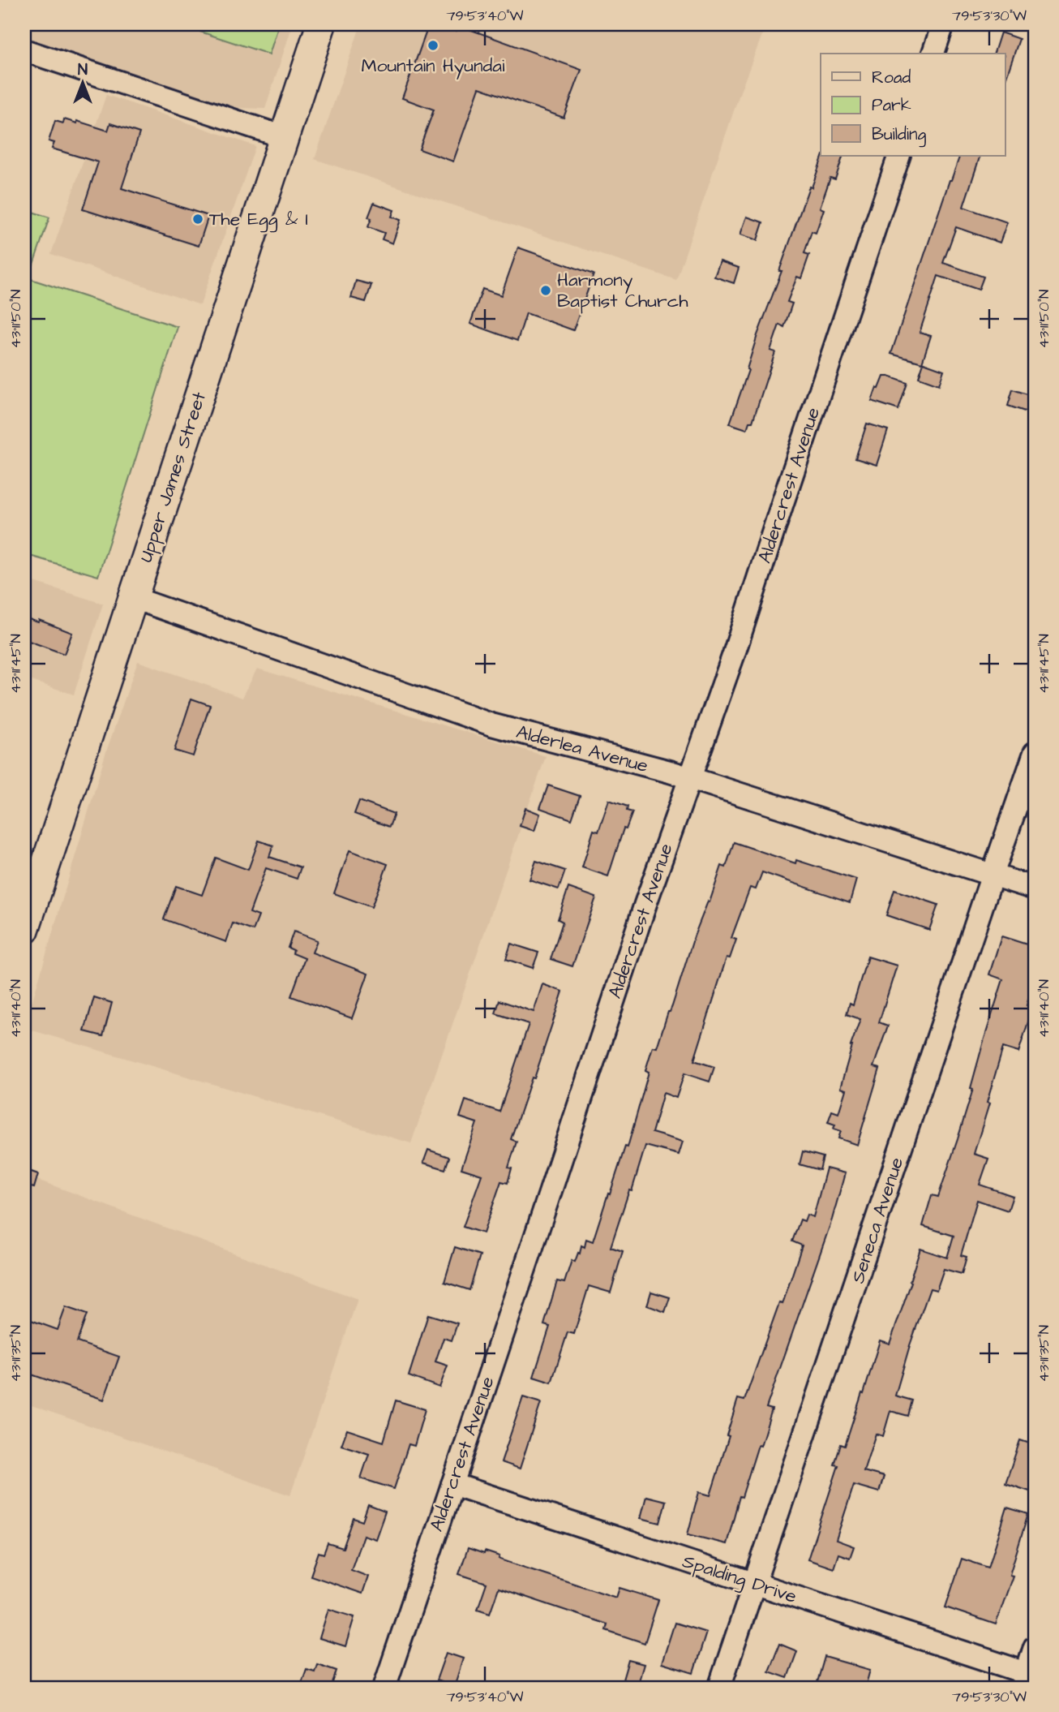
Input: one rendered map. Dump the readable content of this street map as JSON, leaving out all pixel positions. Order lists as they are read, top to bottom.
{
  "streets": {
    "main road": ["Upper James Street"],
    "street": [
      "Aldercrest Avenue",
      "Alderlea Avenue",
      "Seneca Avenue",
      "Spalding Drive"
    ]
  },
  "crossings": [
    ["Upper James Street", "Alderlea Avenue"],
    ["Aldercrest Avenue", "Alderlea Avenue"],
    ["Aldercrest Avenue", "Spalding Drive"],
    ["Alderlea Avenue", "Seneca Avenue"],
    ["Seneca Avenue", "Spalding Drive"]
  ],
  "places": ["Mountain Hyundai", "The Egg & I", "Harmony Baptist Church"],
  "legend": ["Road", "Park", "Building"],
  "north": "top",
  "coordinates": [
    "79°53'40\"W",
    "79°53'30\"W",
    "43°11'50\"N",
    "43°11'45\"N",
    "43°11'40\"N",
    "43°11'35\"N"
  ]
}
